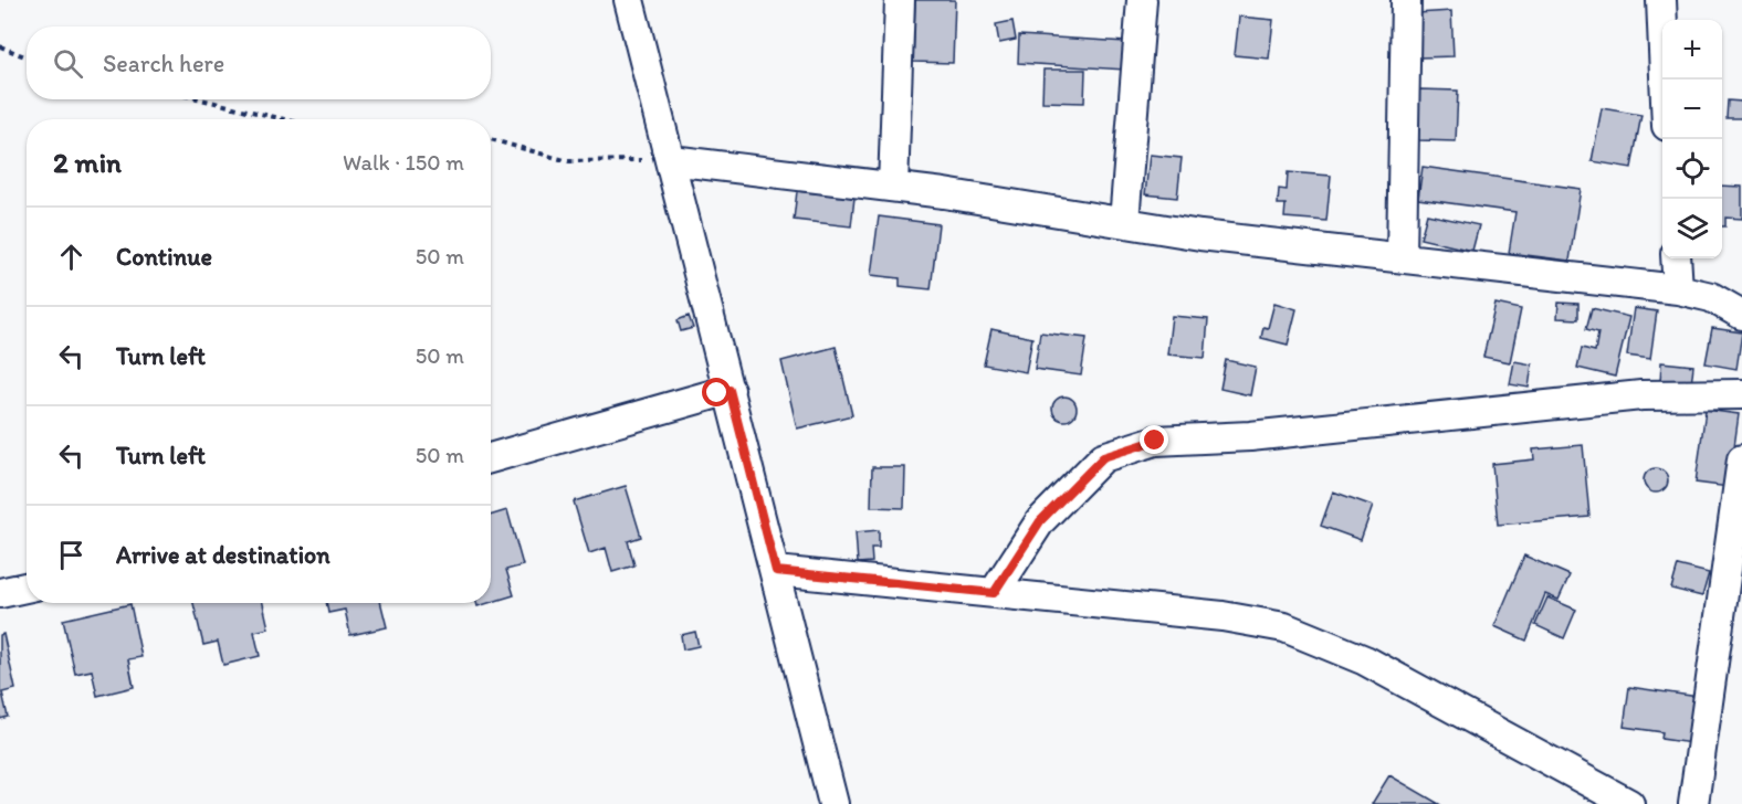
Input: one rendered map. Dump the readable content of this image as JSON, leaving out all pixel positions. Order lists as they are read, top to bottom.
{
  "page": {
    "map_buttons": ["+", "−"],
    "search": "Search here",
    "heading": ["2 min", "Walk · 150 m"],
    "list": [
      ["Continue", "50 m"],
      ["Turn left", "50 m"],
      ["Turn left", "50 m"],
      "Arrive at destination"
    ]
  }
}
